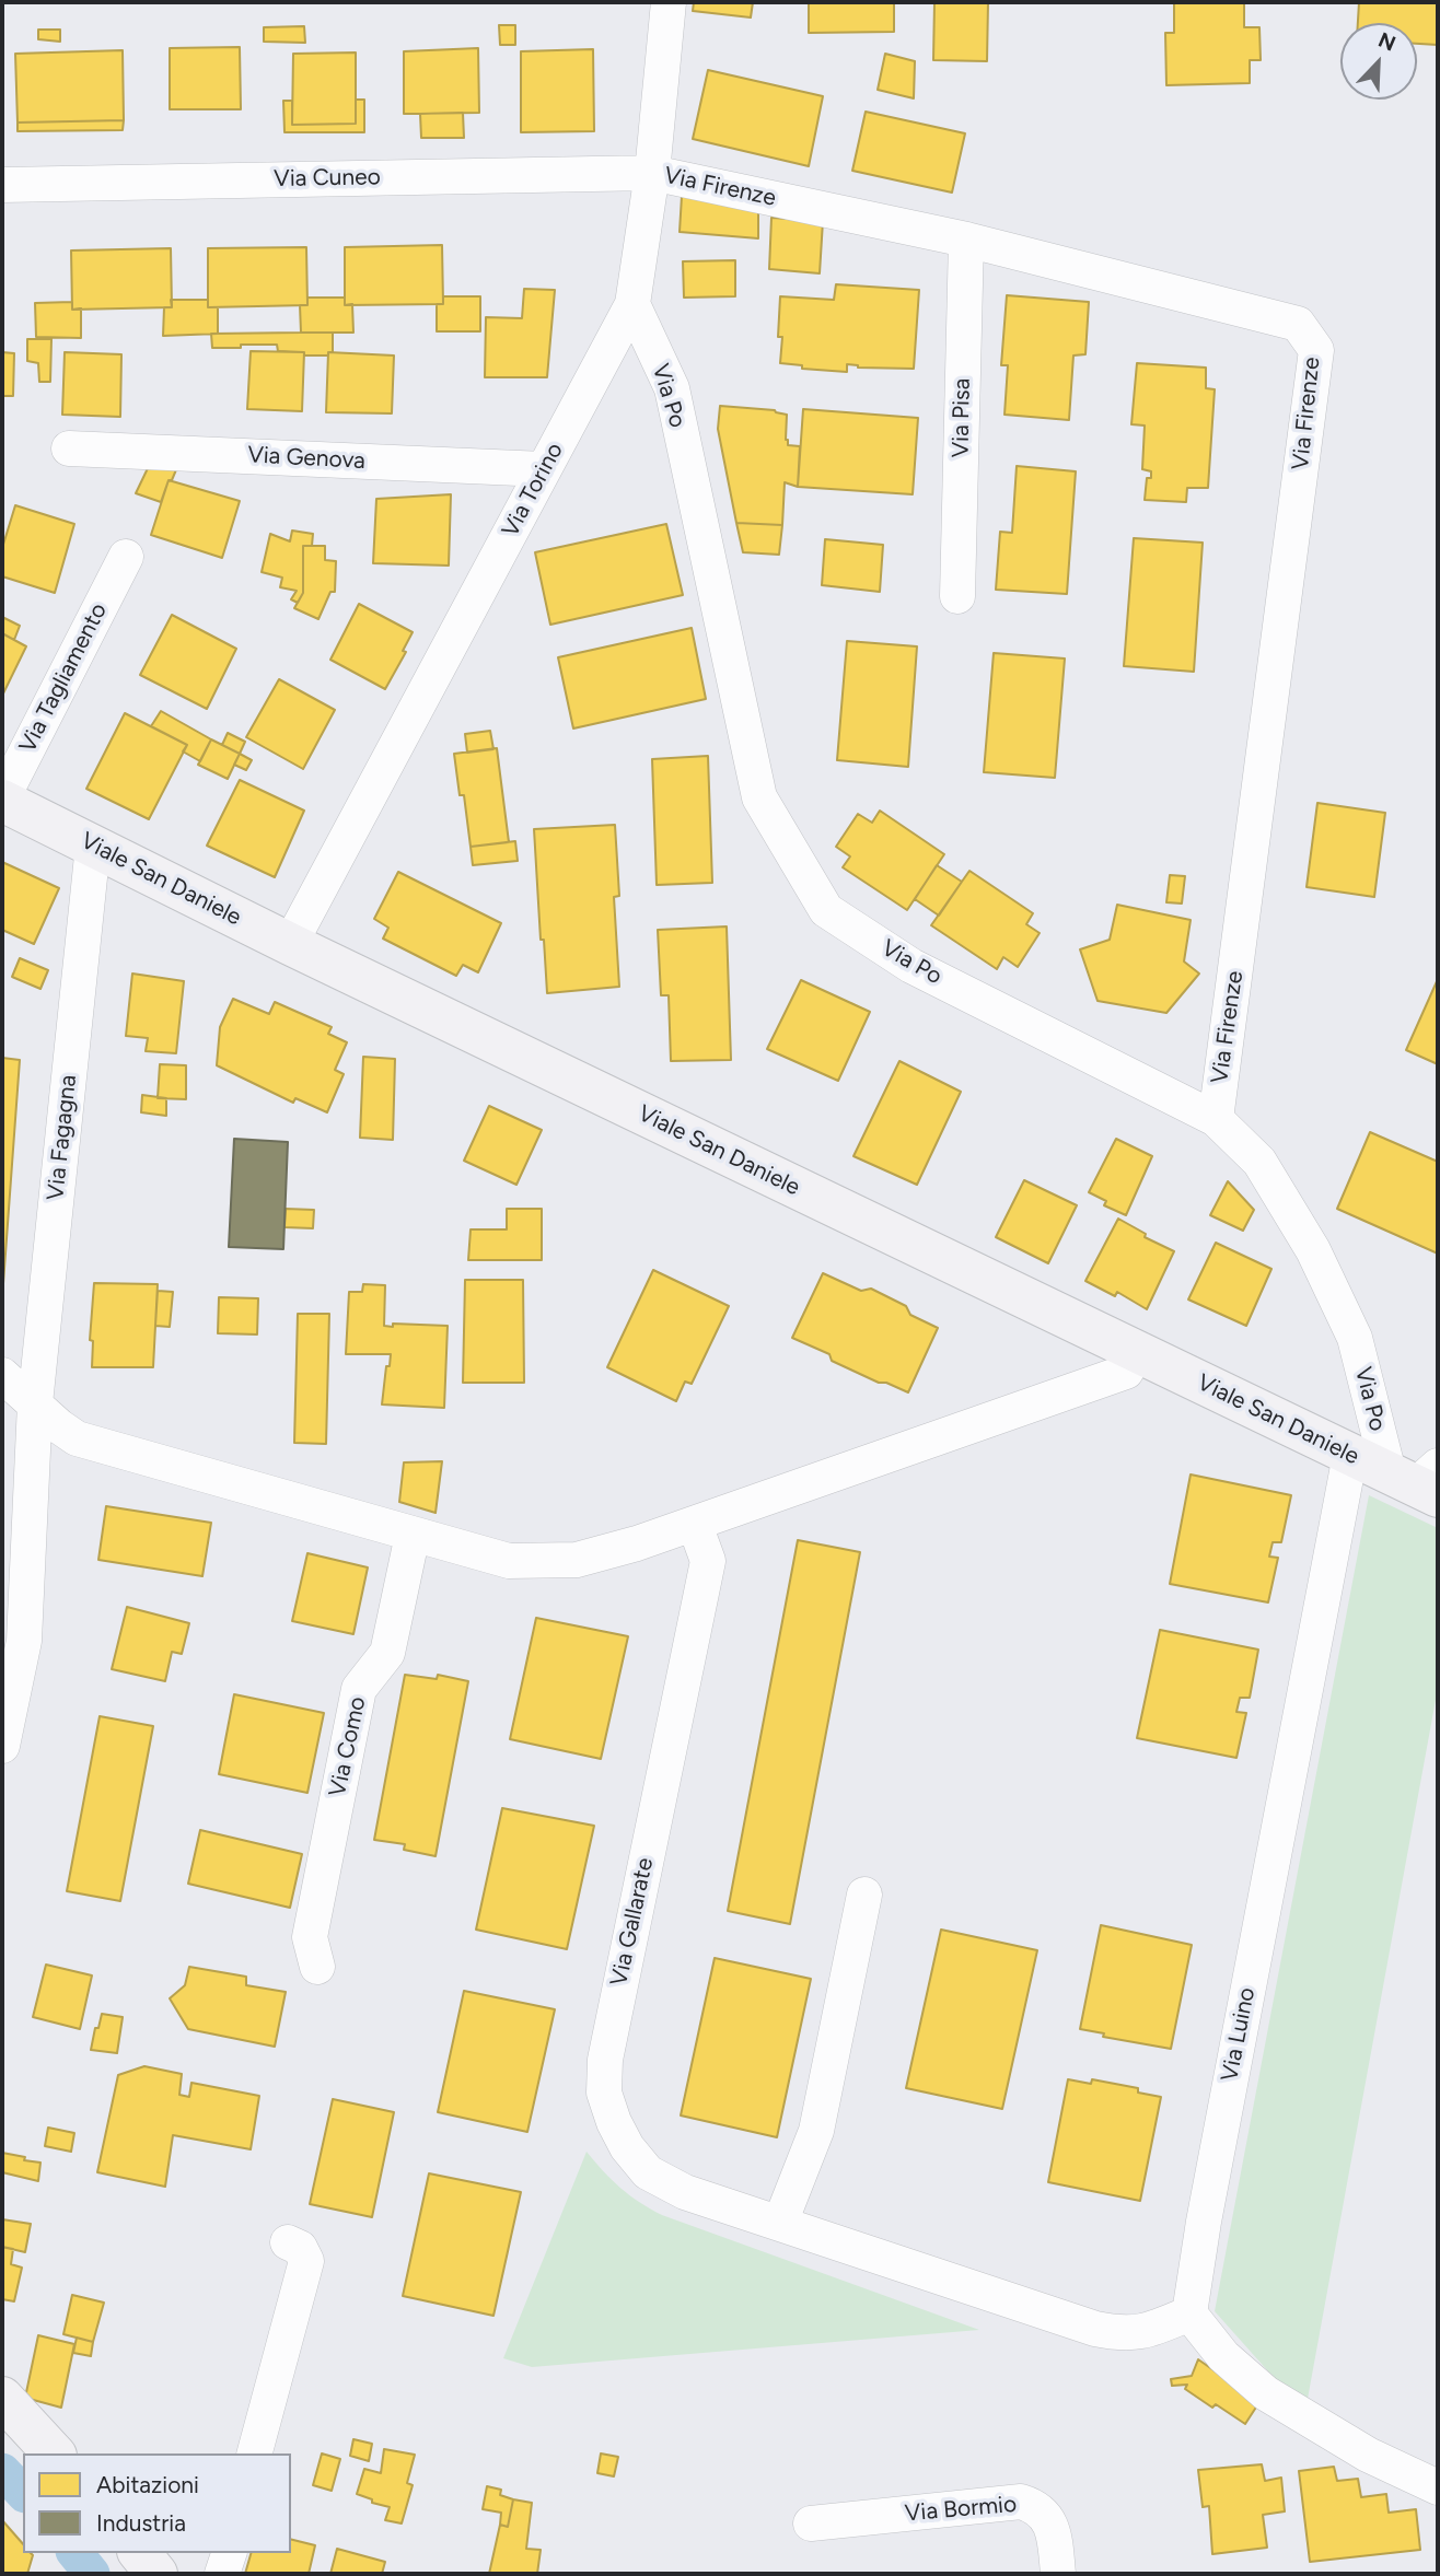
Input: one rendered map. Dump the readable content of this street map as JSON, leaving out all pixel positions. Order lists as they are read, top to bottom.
{
  "streets": {
    "street": [
      "Via Cuneo",
      "Via Firenze",
      "Via Po",
      "Via Pisa",
      "Via Genova",
      "Via Torino",
      "Via Tagliamento",
      "Viale San Daniele",
      "Via Fagagna",
      "Via Como",
      "Via Gallarate",
      "Via Luino",
      "Via Bormio"
    ]
  },
  "crossings": [
    ["Via Cuneo", "Via Firenze"],
    ["Via Cuneo", "Via Torino"],
    ["Via Firenze", "Via Po"],
    ["Via Firenze", "Via Pisa"],
    ["Via Firenze", "Via Torino"],
    ["Via Po", "Via Torino"],
    ["Via Po", "Viale San Daniele"],
    ["Via Genova", "Via Torino"],
    ["Via Torino", "Viale San Daniele"],
    ["Via Tagliamento", "Viale San Daniele"],
    ["Viale San Daniele", "Via Fagagna"],
    ["Viale San Daniele", "Via Luino"],
    ["Via Gallarate", "Via Luino"]
  ],
  "legend": ["Abitazioni", "Industria"],
  "north": "top right"
}
